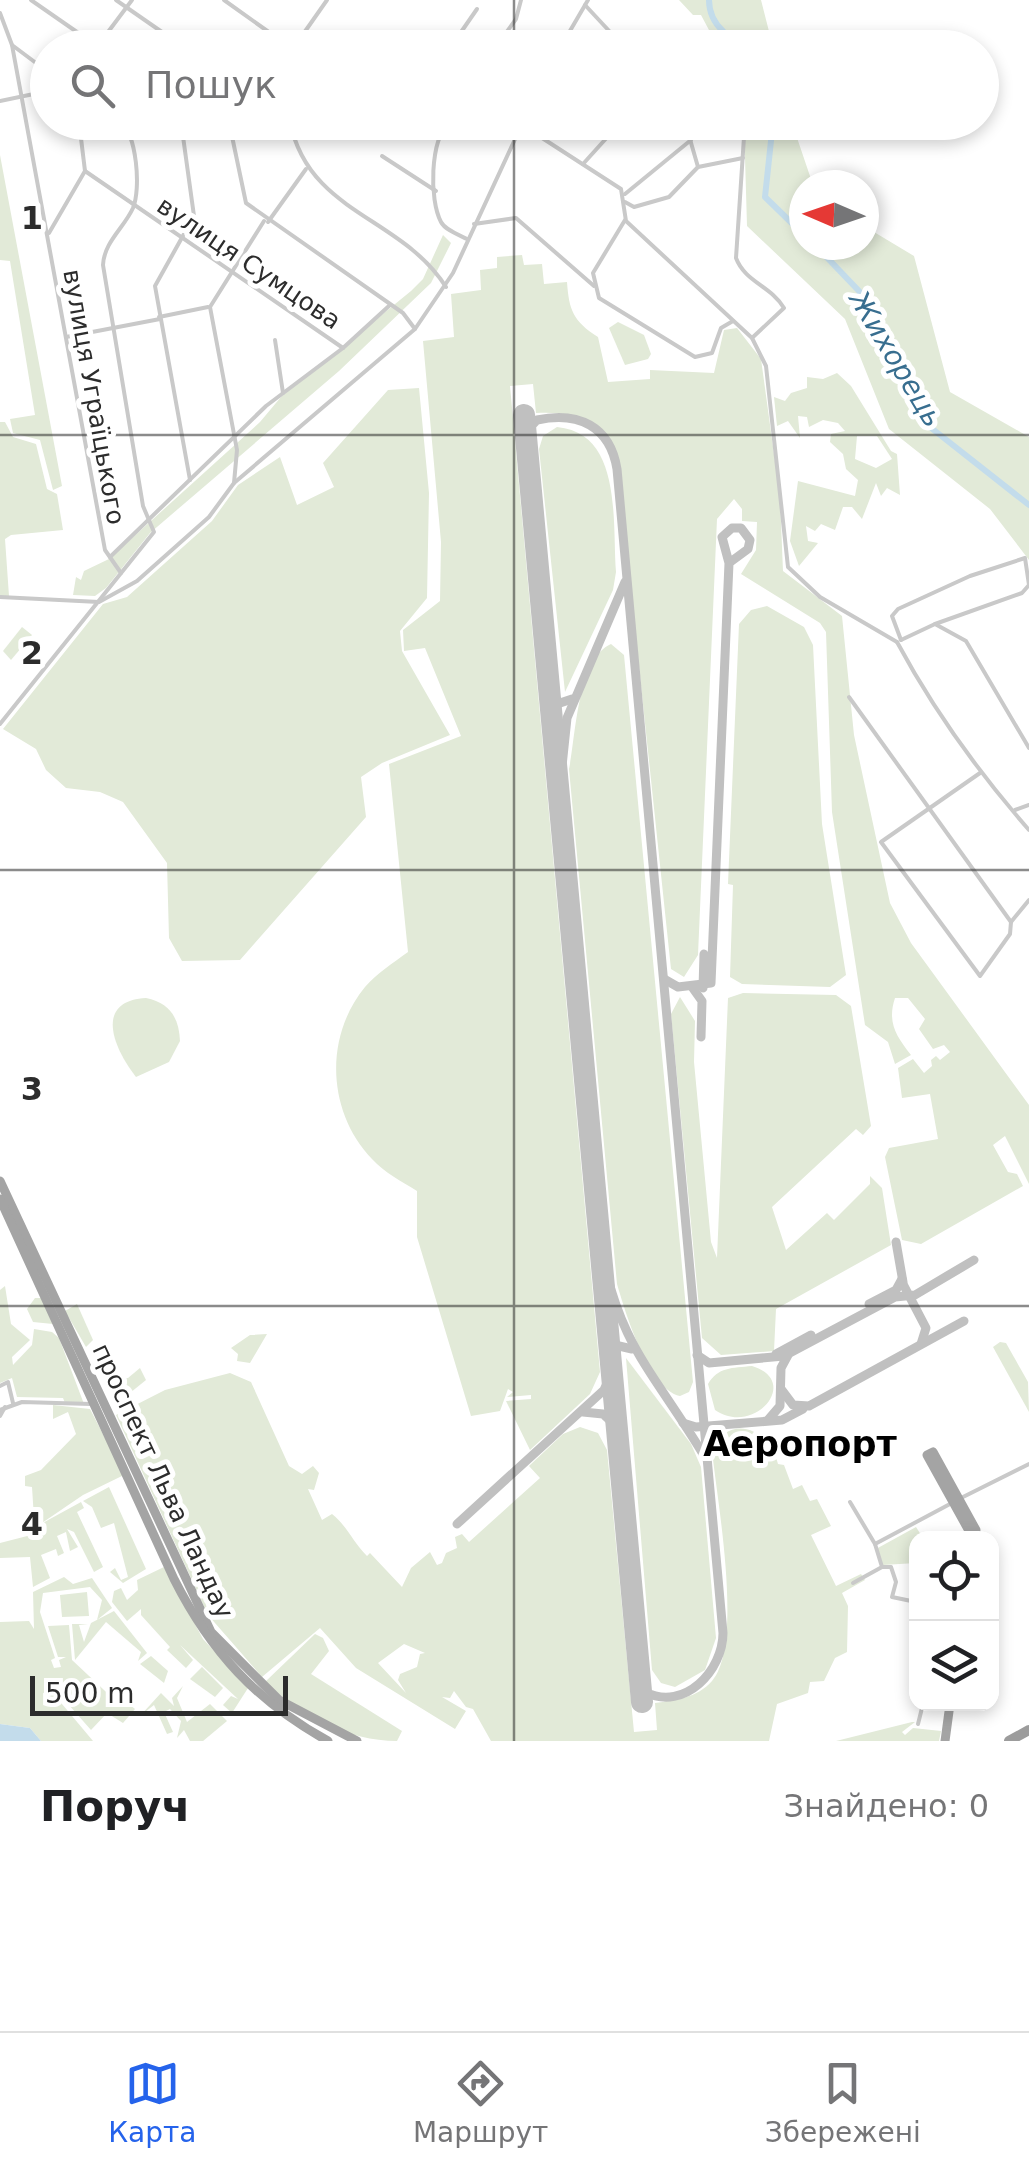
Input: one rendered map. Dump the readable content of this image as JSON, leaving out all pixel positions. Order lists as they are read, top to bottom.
{
  "streets": {
    "main road": ["проспект Льва Ландау"],
    "street": ["вулиця Сумцова", "вулиця Уграїцького"]
  },
  "districts": ["Аеропорт"],
  "water": ["Жихорець"],
  "scale_bar": "500 m",
  "north": "left",
  "page": {
    "search": "Пошук",
    "scale": "500 m",
    "heading": ["Поруч", "Знайдено: 0"],
    "nav": ["Карта", "Маршрут", "Збережені"]
  },
  "grid": {
    "rows": [
      "1",
      "2",
      "3",
      "4"
    ]
  }
}
